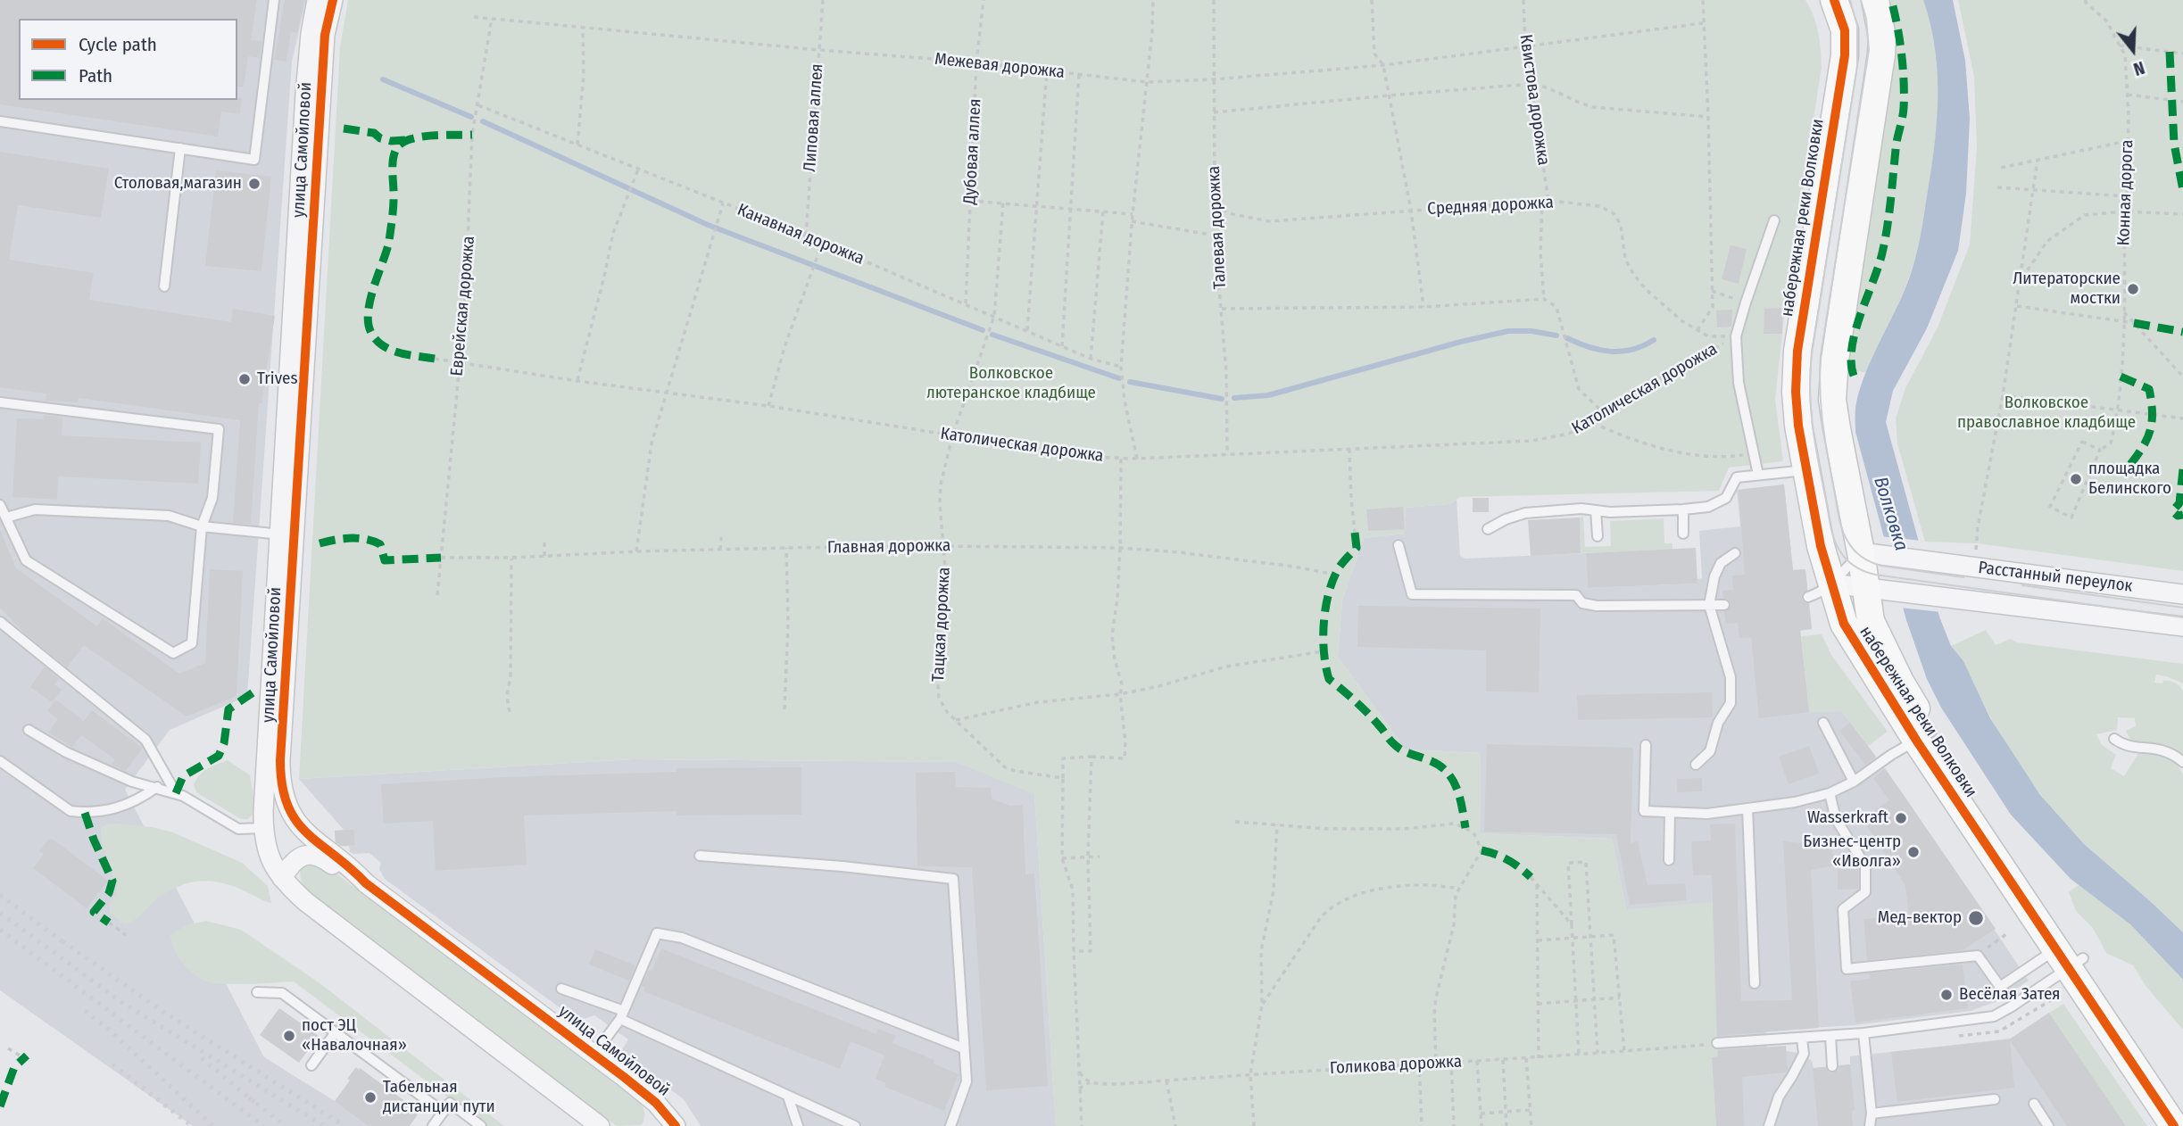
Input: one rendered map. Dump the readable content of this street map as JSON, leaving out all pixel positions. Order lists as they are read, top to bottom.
{
  "streets": {
    "street": ["улица Самойловой", "набережная реки Волковки", "Расстанный переулок"],
    "path": [
      "Межевая дорожка",
      "Квистова дорожка",
      "Липовая аллея",
      "Дубовая аллея",
      "Конная дорога",
      "Средняя дорожка",
      "Талевая дорожка",
      "Канавная дорожка",
      "Еврейская дорожка",
      "Католическая дорожка",
      "Главная дорожка",
      "Тацкая дорожка",
      "Голикова дорожка"
    ]
  },
  "crossings": [
    ["Межевая дорожка", "Квистова дорожка"],
    ["Межевая дорожка", "Липовая аллея"],
    ["Межевая дорожка", "Дубовая аллея"],
    ["Межевая дорожка", "Талевая дорожка"],
    ["Межевая дорожка", "Еврейская дорожка"],
    ["Квистова дорожка", "Средняя дорожка"],
    ["Липовая аллея", "Канавная дорожка"],
    ["Дубовая аллея", "Канавная дорожка"],
    ["Средняя дорожка", "Талевая дорожка"],
    ["Средняя дорожка", "Католическая дорожка"],
    ["набережная реки Волковки", "Расстанный переулок"],
    ["Талевая дорожка", "Католическая дорожка"],
    ["Канавная дорожка", "Еврейская дорожка"],
    ["Канавная дорожка", "Тацкая дорожка"],
    ["Еврейская дорожка", "Католическая дорожка"],
    ["Еврейская дорожка", "Главная дорожка"],
    ["Католическая дорожка", "Тацкая дорожка"],
    ["Главная дорожка", "Тацкая дорожка"]
  ],
  "water": ["Волковка"],
  "parks": ["Волковское лютеранское кладбище", "Волковское православное кладбище"],
  "places": [
    "Столовая,магазин",
    "Литераторские мостки",
    "Trives",
    "площадка Белинского",
    "Wasserkraft",
    "Бизнес-центр «Иволга»",
    "Мед-вектор",
    "Весёлая Затея",
    "пост ЭЦ «Навалочная»",
    "Табельная дистанции пути"
  ],
  "legend": ["Cycle path", "Path"],
  "north": "bottom"
}
